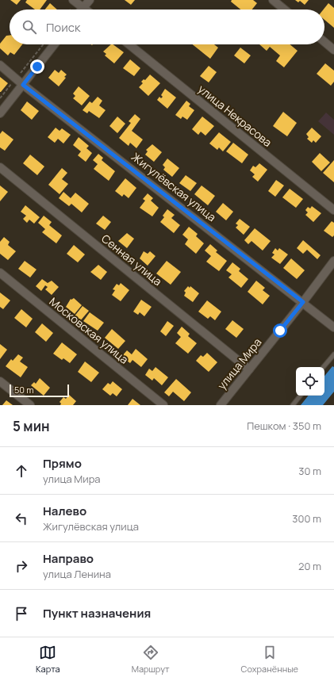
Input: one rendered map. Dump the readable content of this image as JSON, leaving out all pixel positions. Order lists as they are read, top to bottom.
{
  "streets": {
    "street": [
      "улица Некрасова",
      "Жигулёвская улица",
      "Сенная улица",
      "Московская улица",
      "улица Мира"
    ]
  },
  "crossings": [
    ["Жигулёвская улица", "улица Мира"],
    ["Сенная улица", "улица Мира"]
  ],
  "scale_bar": "50 m",
  "page": {
    "search": "Поиск",
    "scale": "50 m",
    "heading": ["5 мин", "Пешком · 350 m"],
    "list": [
      ["Прямо", "улица Мира", "30 m"],
      ["Налево", "Жигулёвская улица", "300 m"],
      ["Направо", "улица Ленина", "20 m"],
      "Пункт назначения"
    ],
    "nav": ["Карта", "Маршрут", "Сохранённые"]
  }
}
